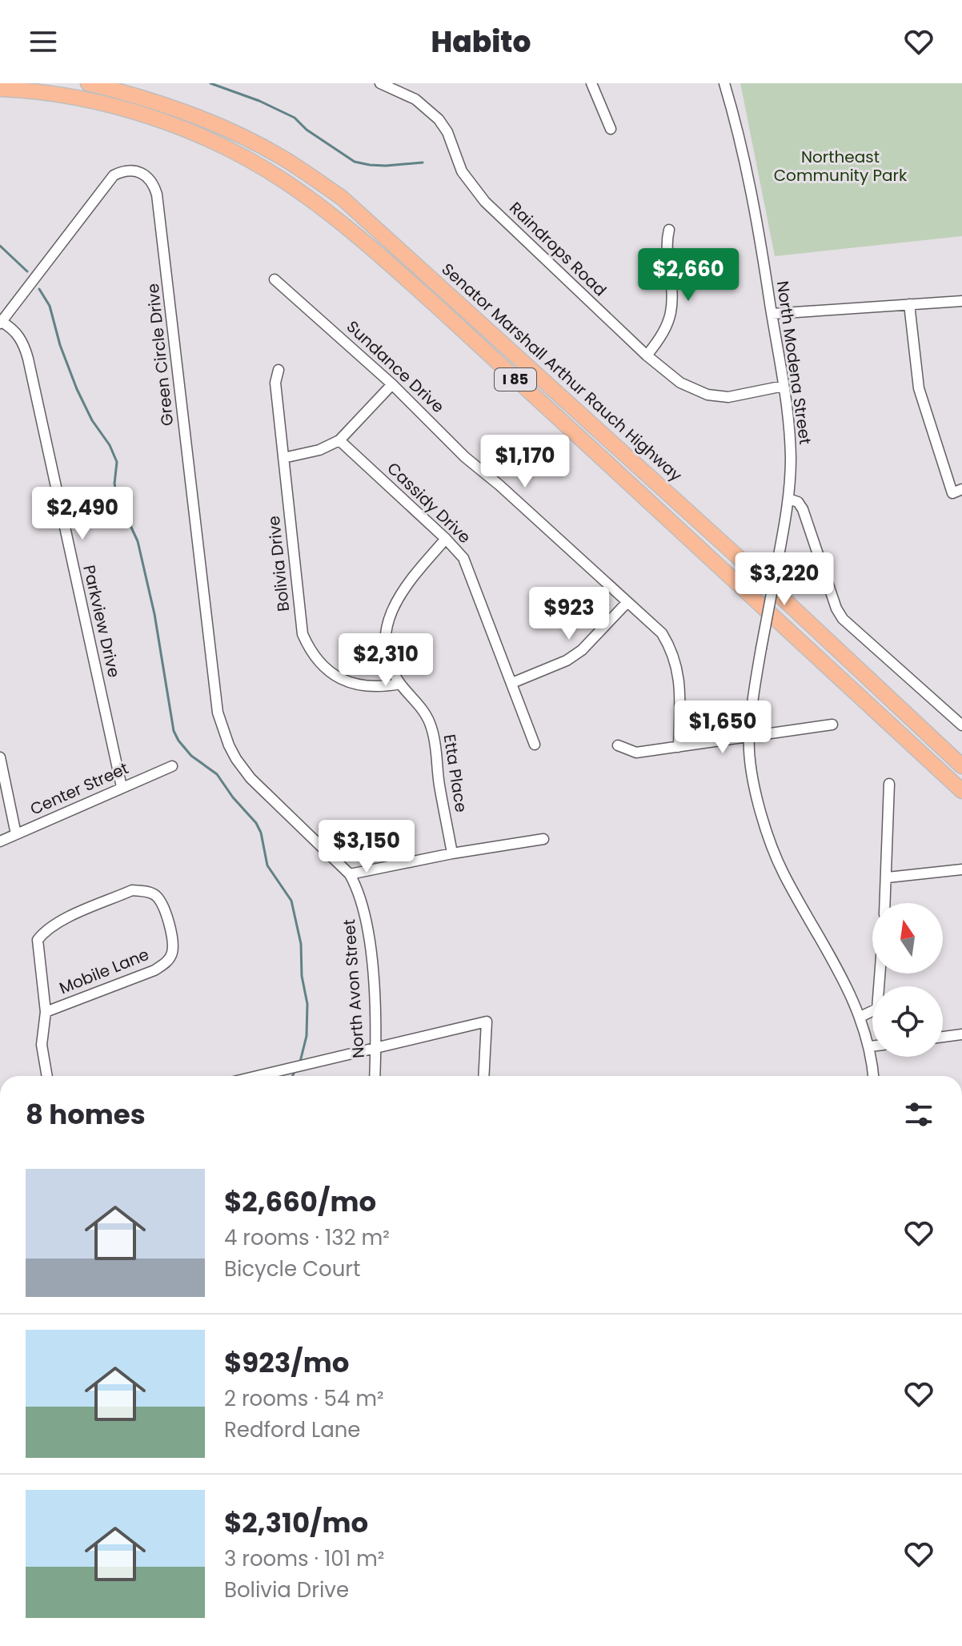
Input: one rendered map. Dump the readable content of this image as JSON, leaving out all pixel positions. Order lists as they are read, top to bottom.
{
  "streets": {
    "highway": ["Senator Marshall Arthur Rauch Highway", "I 85"],
    "street": [
      "Raindrops Road",
      "Green Circle Drive",
      "North Modena Street",
      "Sundance Drive",
      "Cassidy Drive",
      "Bolivia Drive",
      "Parkview Drive",
      "Etta Place",
      "Center Street",
      "Mobile Lane",
      "North Avon Street"
    ]
  },
  "crossings": [
    ["Raindrops Road", "North Modena Street"],
    ["Green Circle Drive", "Parkview Drive"],
    ["Green Circle Drive", "North Avon Street"],
    ["Cassidy Drive", "Etta Place"],
    ["Bolivia Drive", "Etta Place"],
    ["Parkview Drive", "Center Street"]
  ],
  "parks": ["Northeast Community Park"],
  "north": "top",
  "page": {
    "header": "Habito",
    "price": [
      "$2,660",
      "$1,170",
      "$2,490",
      "$3,220",
      "$923",
      "$2,310",
      "$1,650",
      "$3,150"
    ],
    "heading": "8 homes",
    "list": [
      {
        "name": "$2,660/mo",
        "note": "4 rooms · 132 m² · Bicycle Court"
      },
      {
        "name": "$923/mo",
        "note": "2 rooms · 54 m² · Redford Lane"
      },
      {
        "name": "$2,310/mo",
        "note": "3 rooms · 101 m² · Bolivia Drive"
      }
    ]
  }
}
